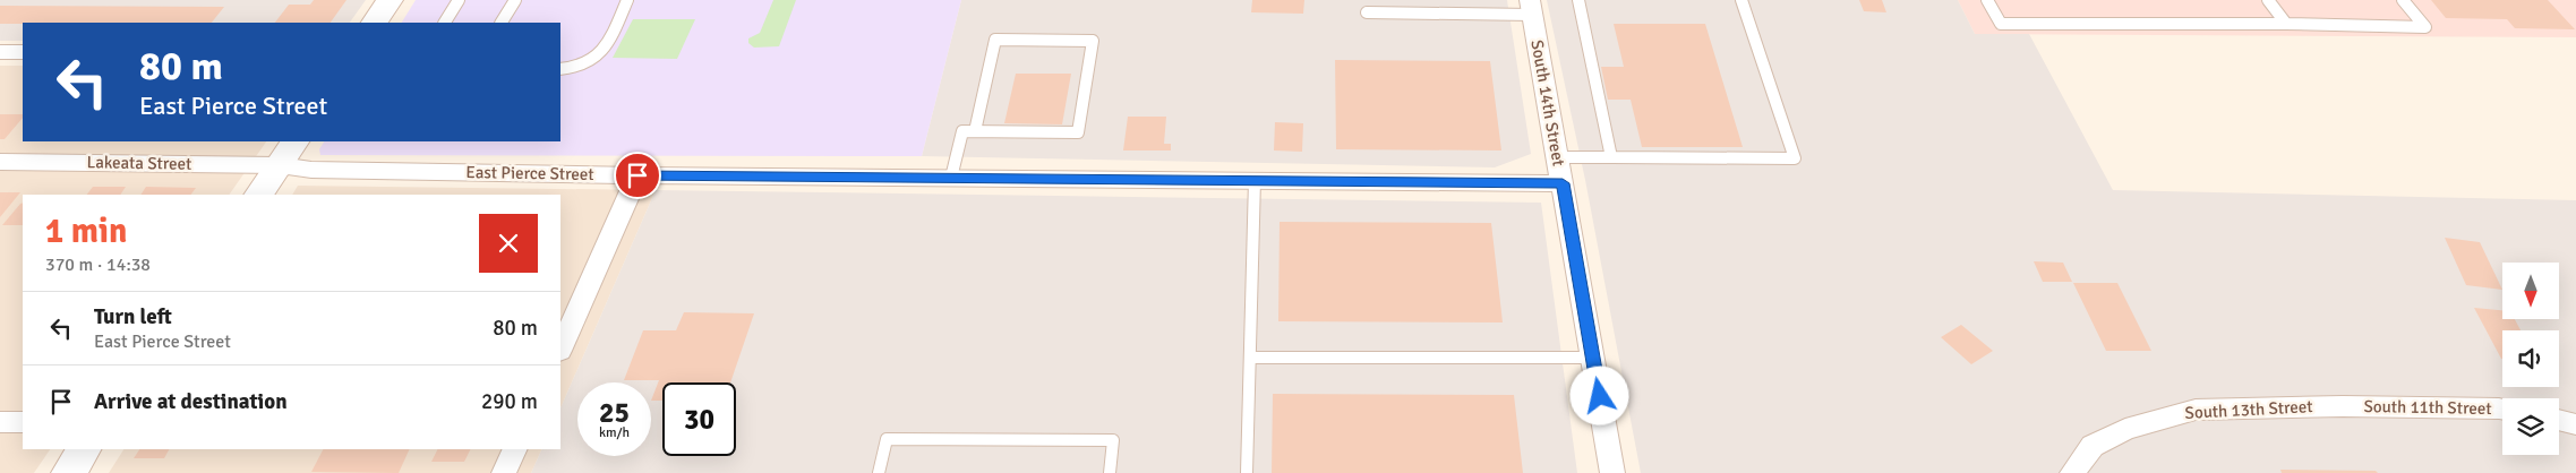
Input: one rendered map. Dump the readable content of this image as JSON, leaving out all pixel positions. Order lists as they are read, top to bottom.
{
  "streets": {
    "street": [
      "South 14th Street",
      "Lakeata Street",
      "East Pierce Street",
      "South 11th Street",
      "South 13th Street"
    ]
  },
  "crossings": [
    ["South 14th Street", "East Pierce Street"],
    ["Lakeata Street", "East Pierce Street"],
    ["South 11th Street", "South 13th Street"]
  ],
  "north": "bottom",
  "page": {
    "turn": ["80 m", "East Pierce Street"],
    "heading": ["1 min", "370 m · 14:38"],
    "list": [
      {
        "name": "Turn left",
        "note": "East Pierce Street",
        "value": "80 m"
      },
      {
        "name": "Arrive at destination",
        "value": "290 m"
      }
    ],
    "speed": "25 km/h",
    "limit": "30"
  }
}
